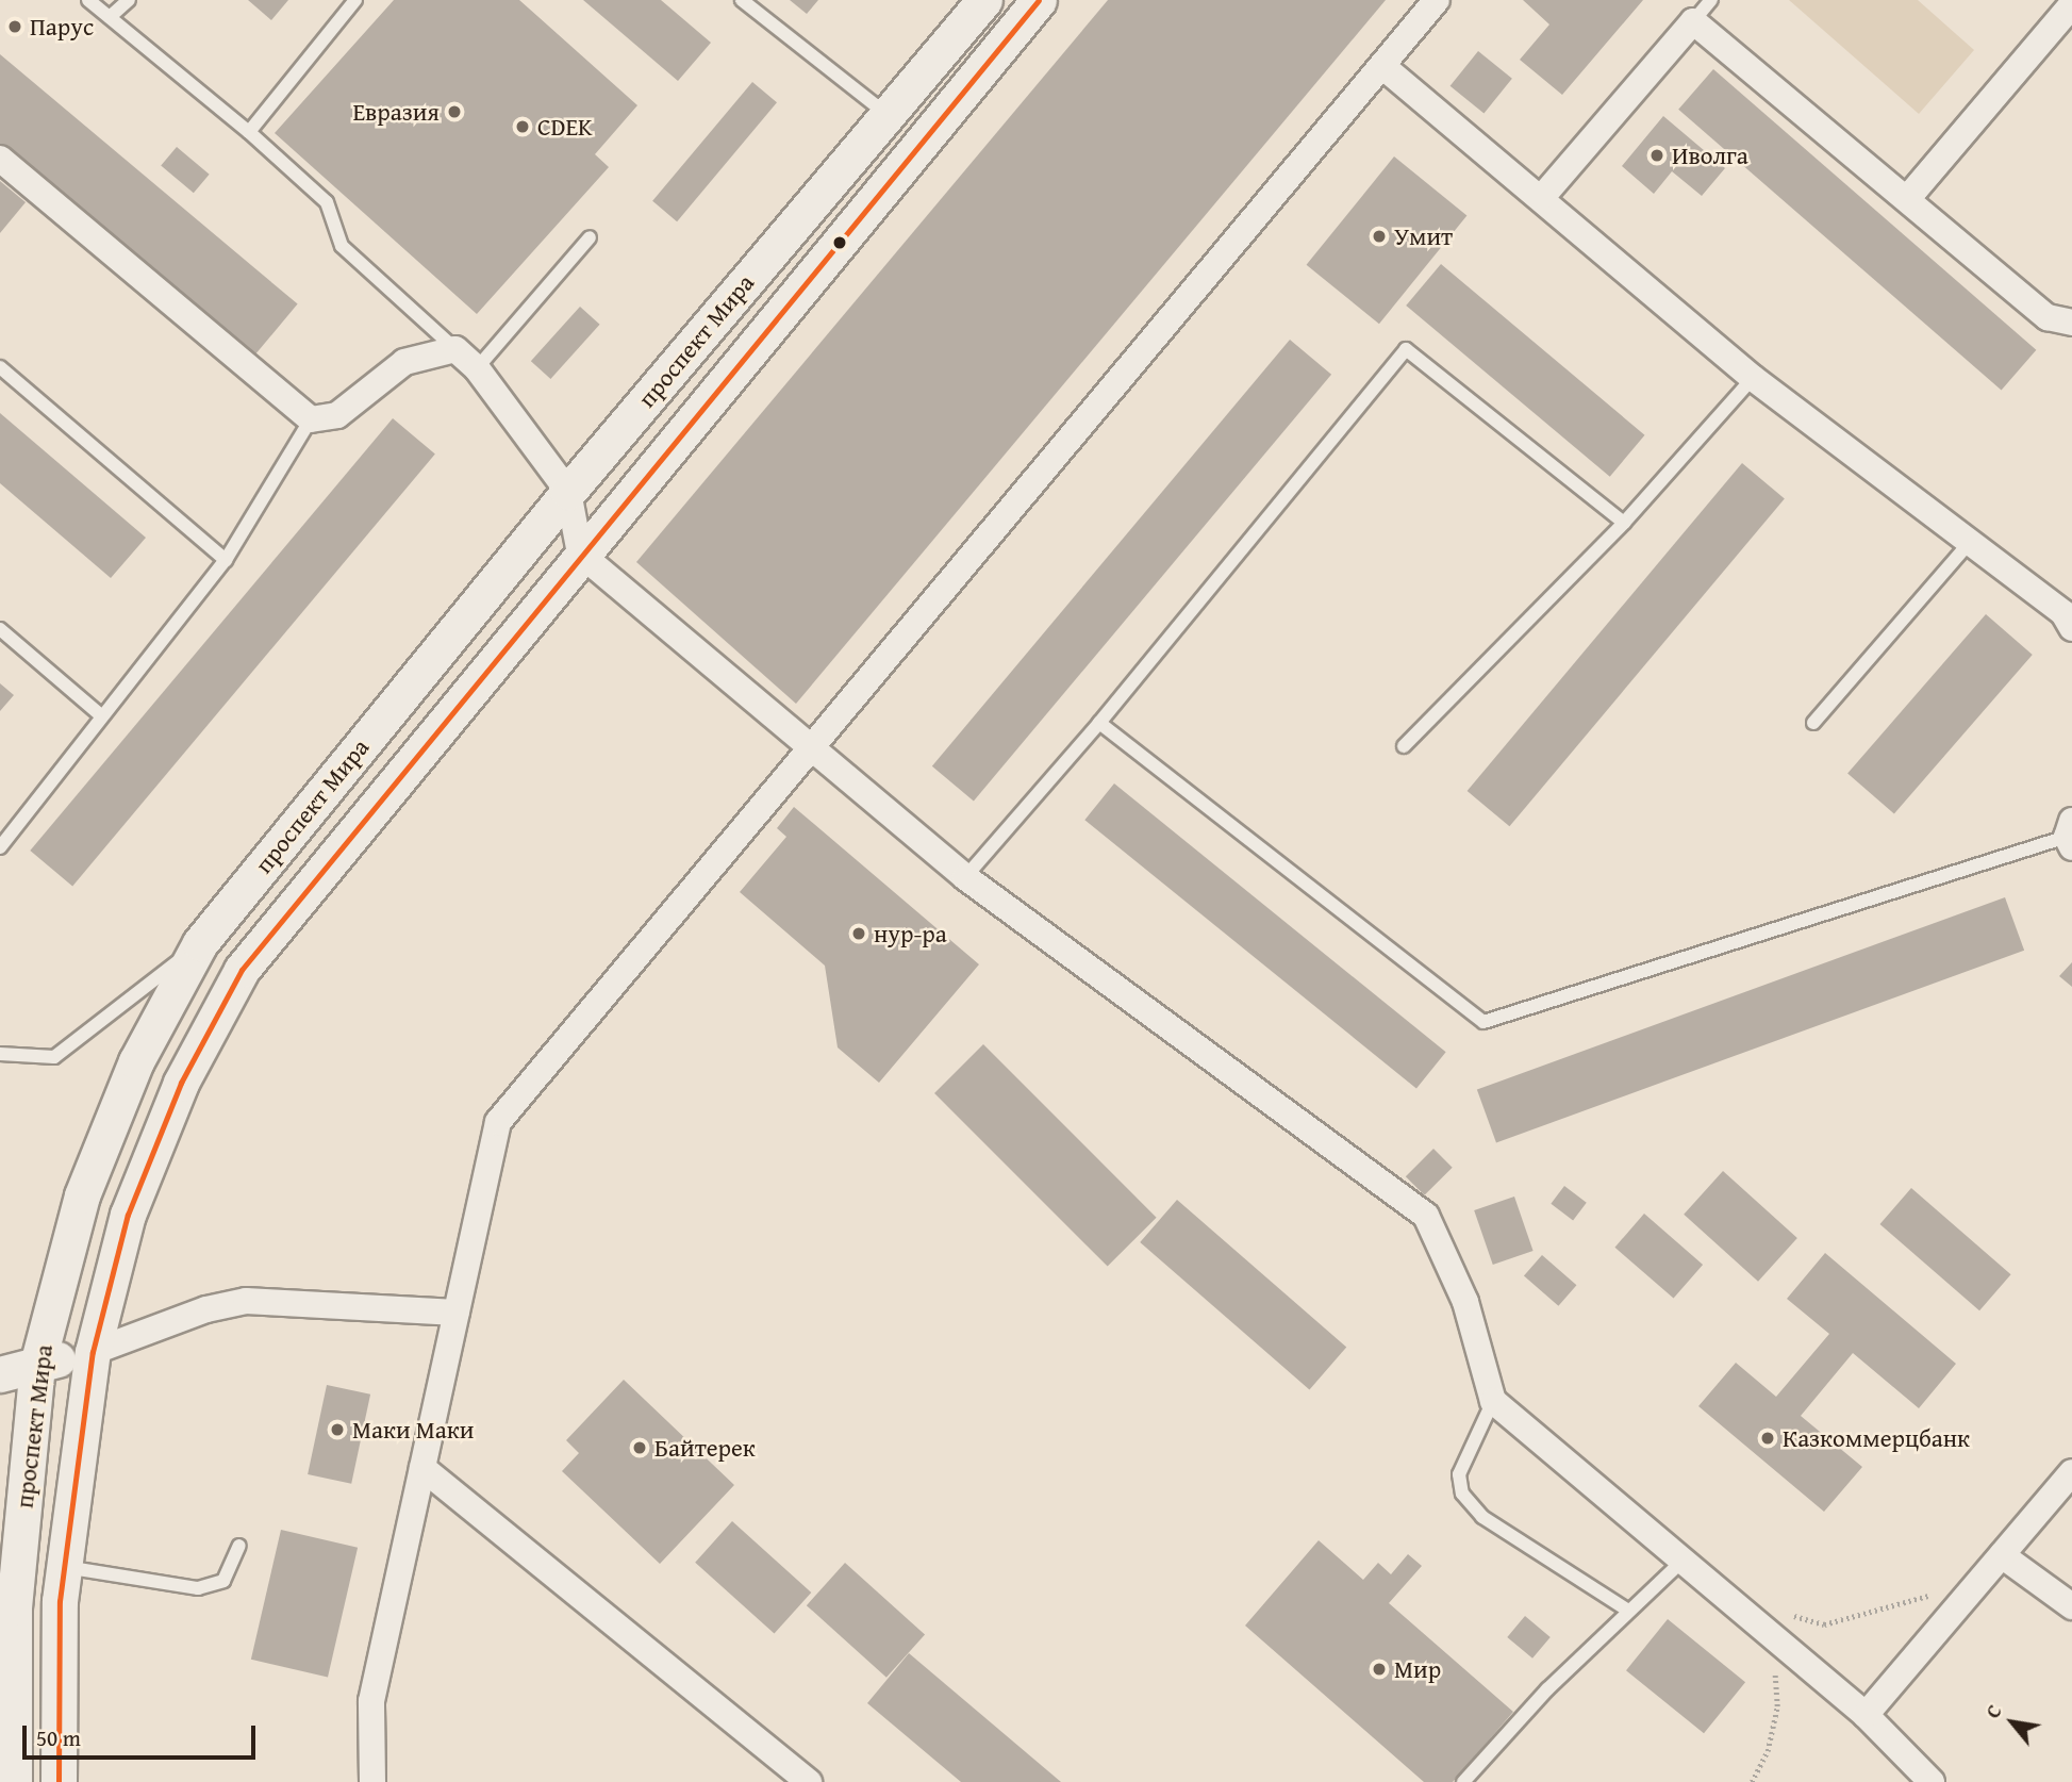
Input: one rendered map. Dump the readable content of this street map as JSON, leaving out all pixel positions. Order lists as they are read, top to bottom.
{
  "streets": {
    "main road": ["проспект Мира"]
  },
  "places": [
    "Парус",
    "Евразия",
    "CDEK",
    "Иволга",
    "Умит",
    "нур-ра",
    "Маки Маки",
    "Казкоммерцбанк",
    "Байтерек",
    "Мир"
  ],
  "scale_bar": "50 m",
  "north": "top left"
}
